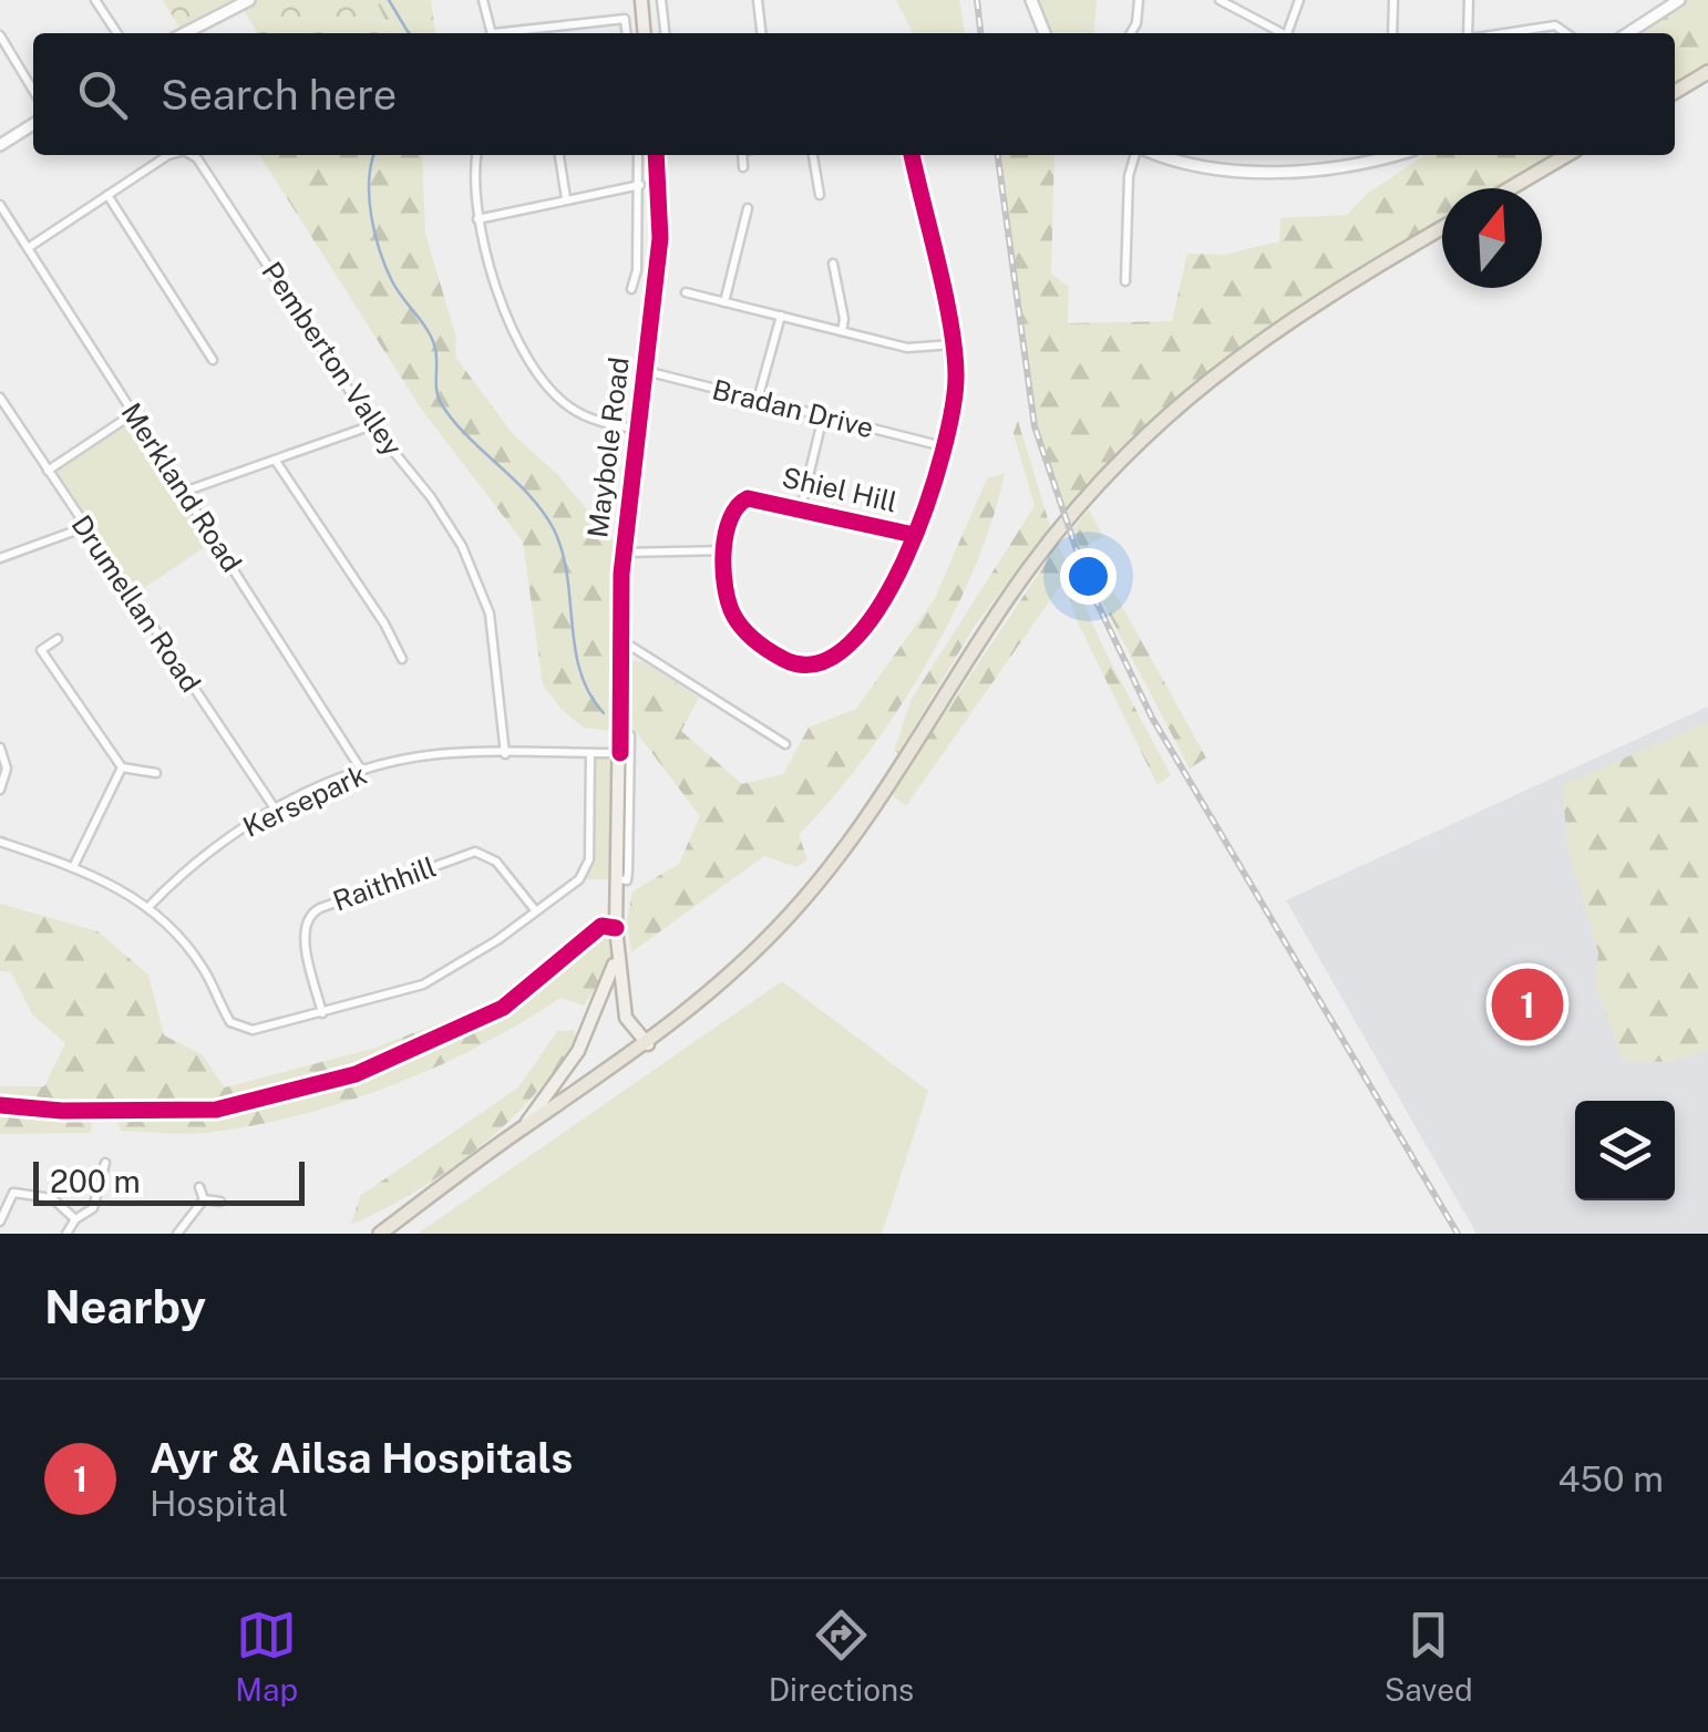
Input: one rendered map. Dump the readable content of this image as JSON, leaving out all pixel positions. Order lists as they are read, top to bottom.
{
  "streets": {
    "main road": ["Maybole Road"],
    "street": [
      "Pemberton Valley",
      "Bradan Drive",
      "Merkland Road",
      "Shiel Hill",
      "Drumellan Road",
      "Kersepark",
      "Raithhill"
    ]
  },
  "crossings": [
    ["Pemberton Valley", "Merkland Road"],
    ["Pemberton Valley", "Kersepark"],
    ["Bradan Drive", "Maybole Road"],
    ["Maybole Road", "Kersepark"],
    ["Merkland Road", "Kersepark"],
    ["Drumellan Road", "Kersepark"]
  ],
  "scale_bar": "200 m",
  "north": "top",
  "page": {
    "search": "Search here",
    "pins": "1",
    "scale": "200 m",
    "heading": "Nearby",
    "list": [
      {
        "mark": "1",
        "name": "Ayr & Ailsa Hospitals",
        "note": "Hospital",
        "value": "450 m"
      }
    ],
    "nav": ["Map", "Directions", "Saved"]
  }
}
